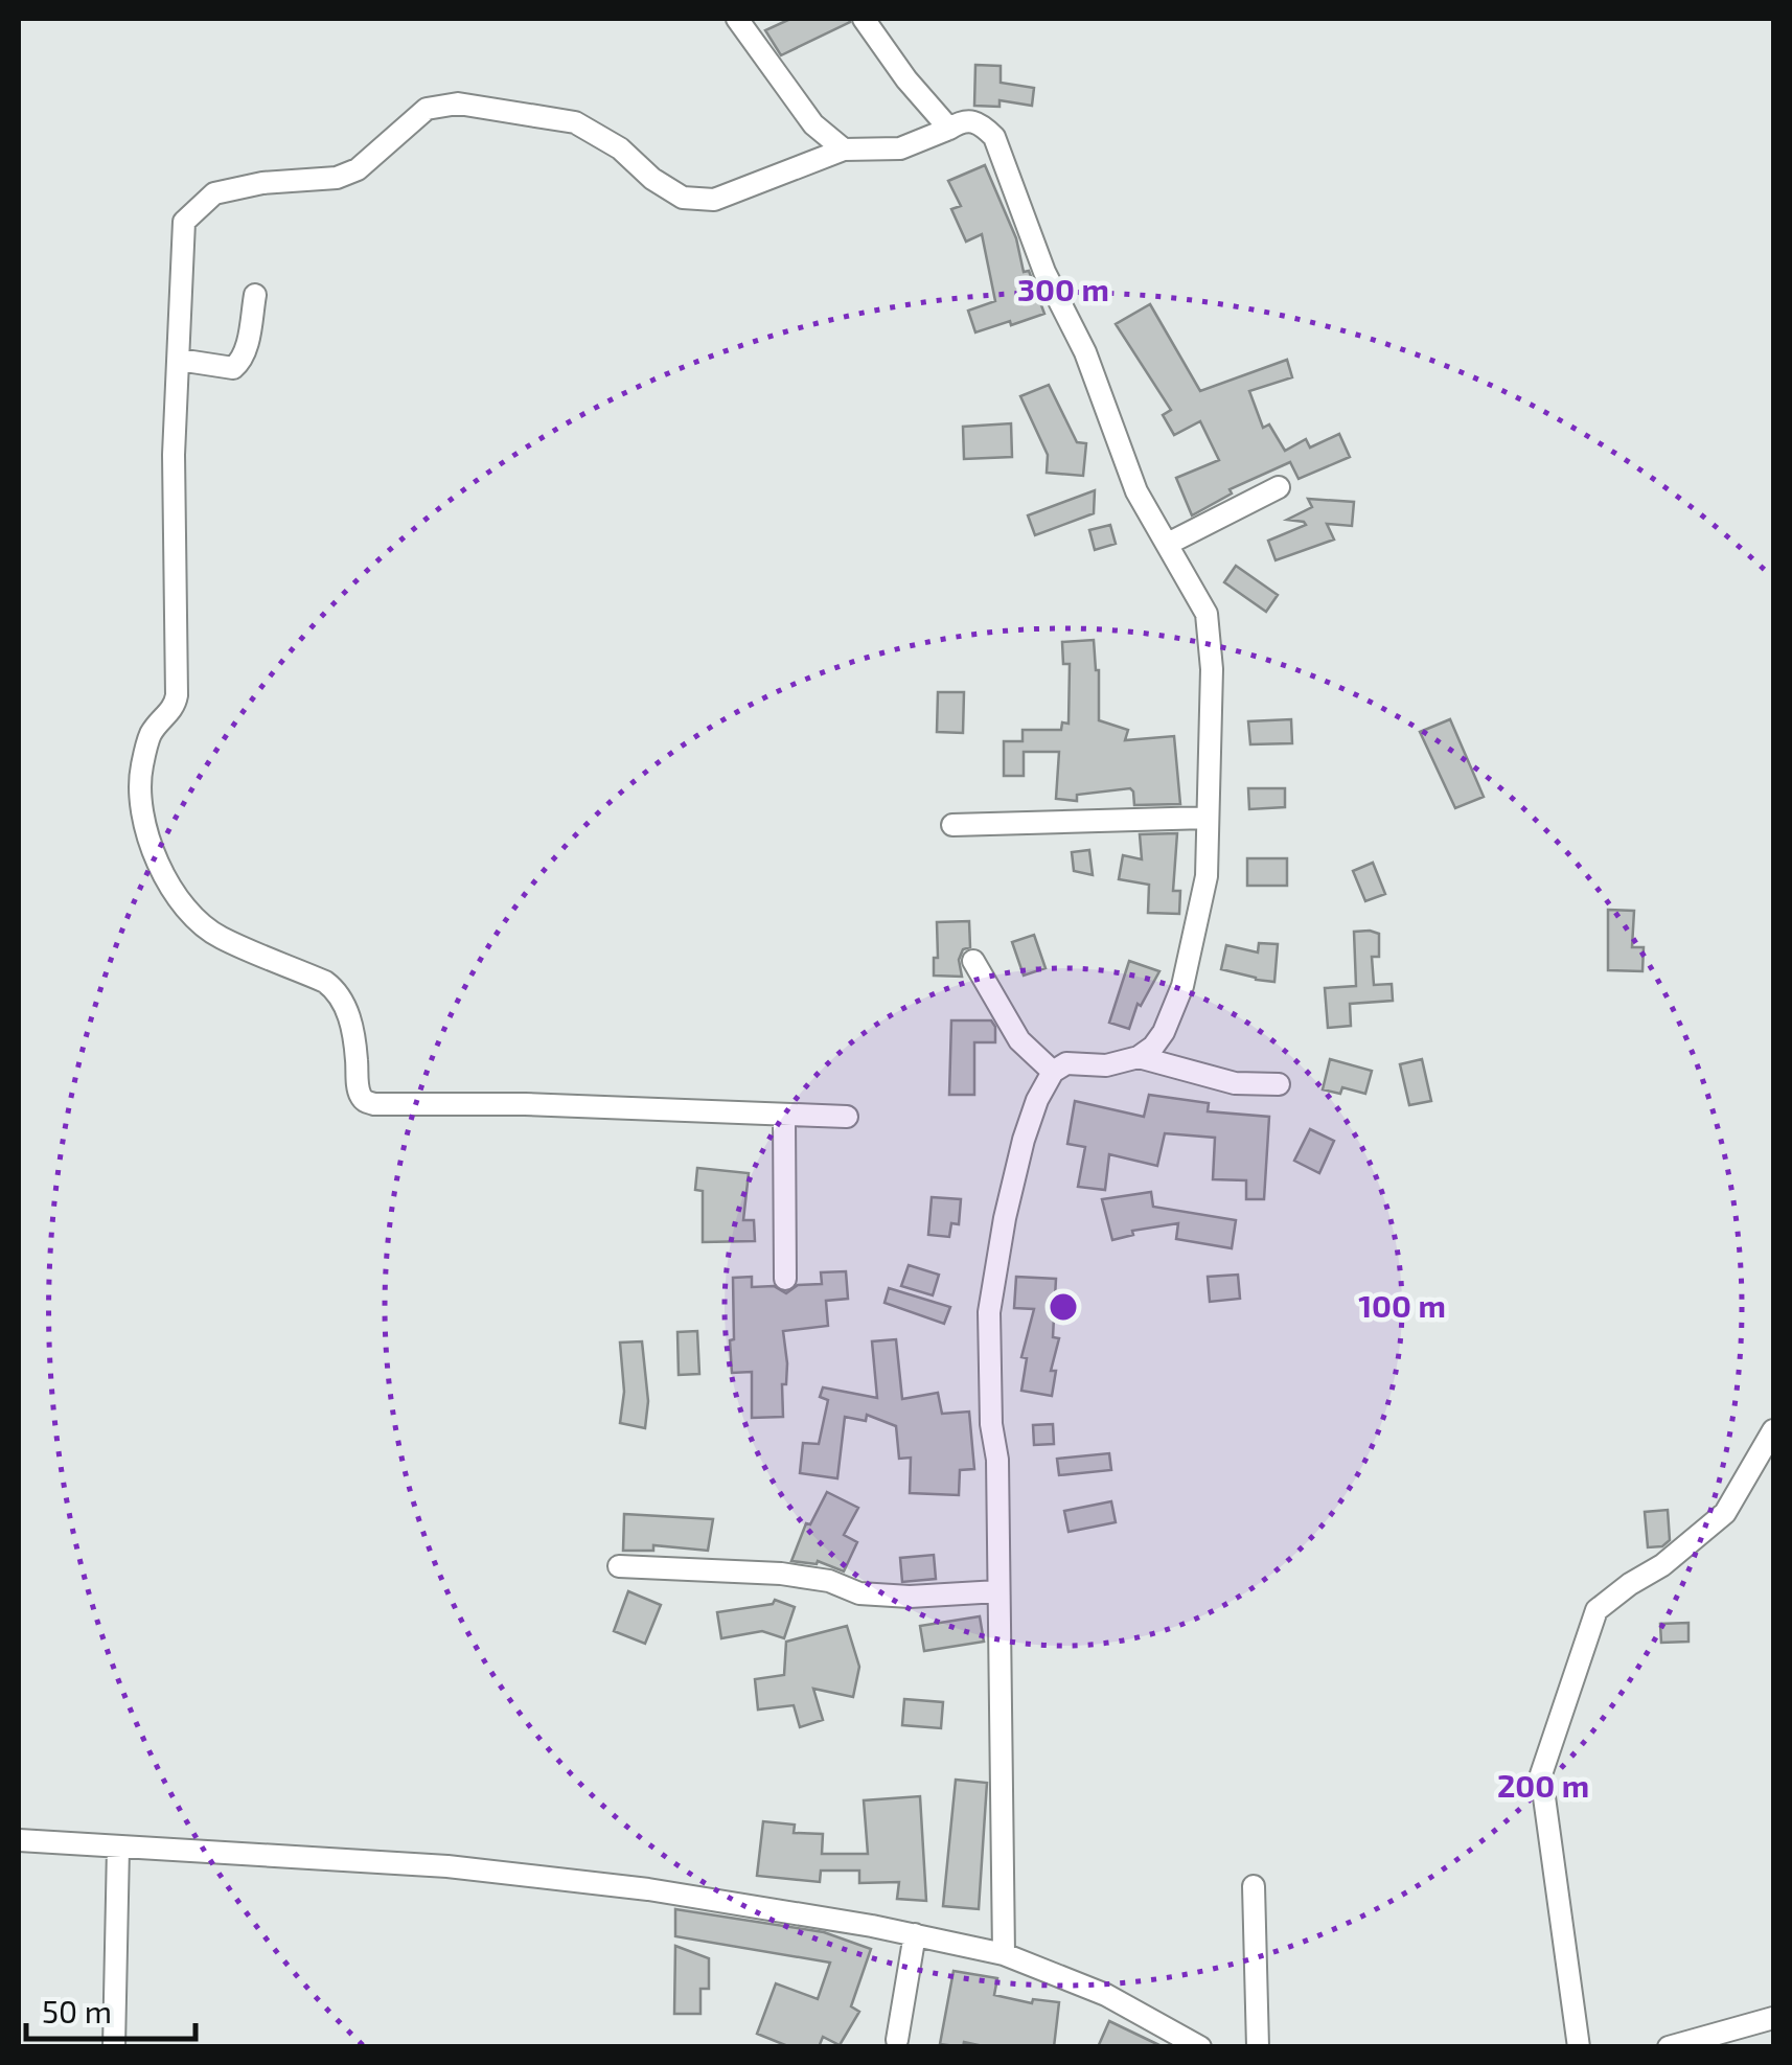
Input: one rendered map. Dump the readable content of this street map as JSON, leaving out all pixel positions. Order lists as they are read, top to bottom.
{
  "scale_bar": "50 m",
  "rings": ["300 m", "100 m", "200 m"]
}
